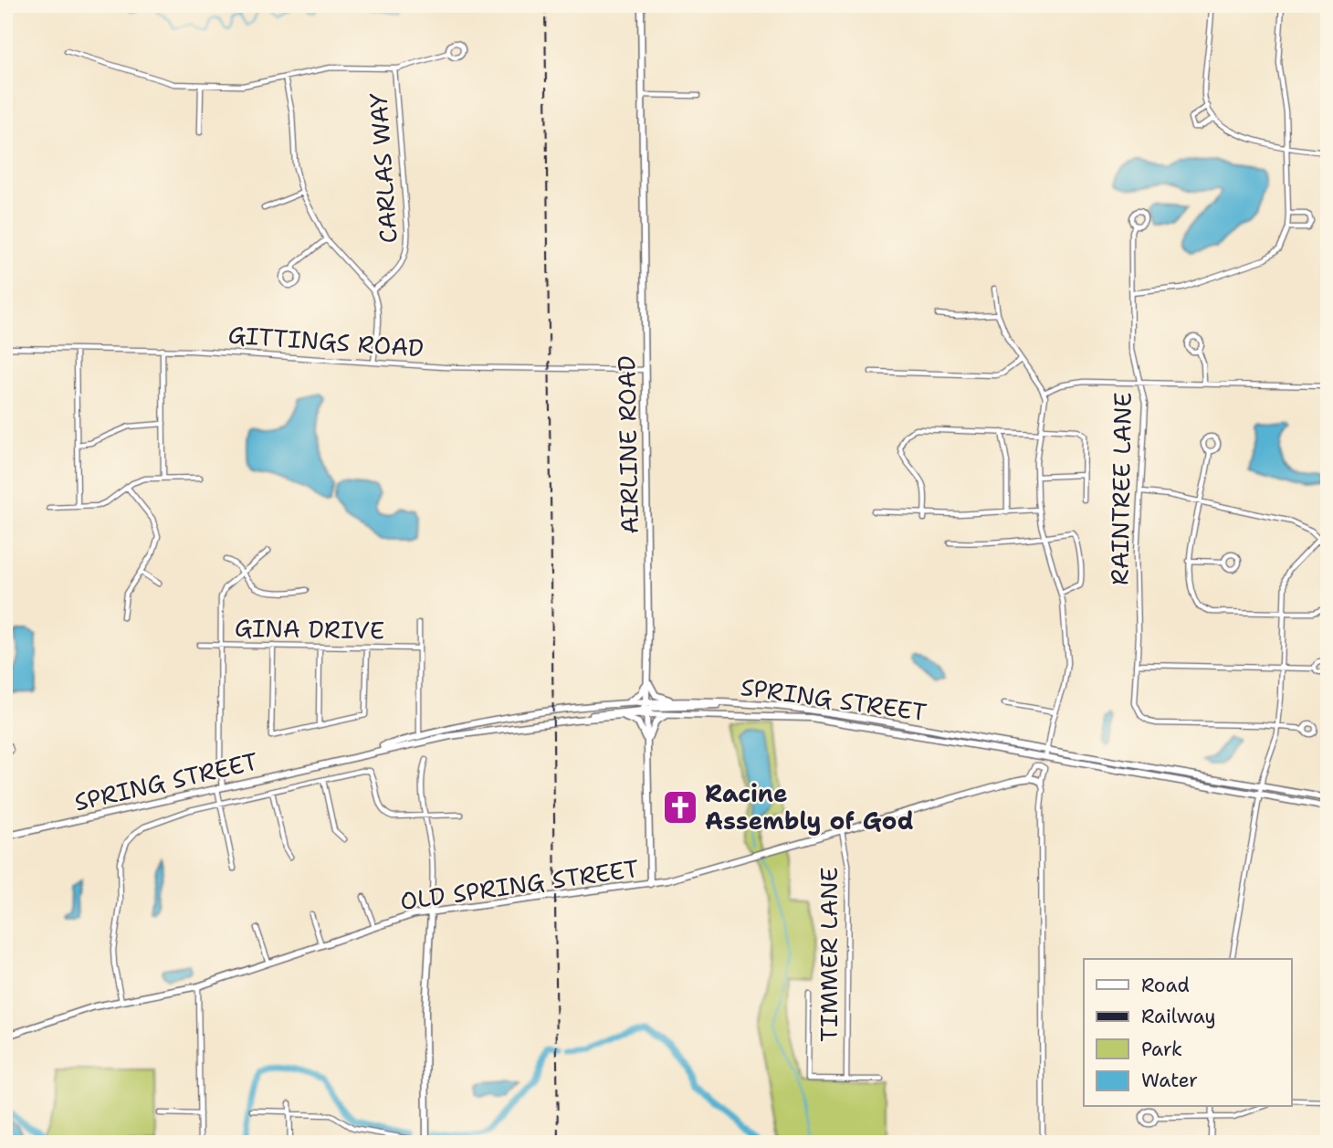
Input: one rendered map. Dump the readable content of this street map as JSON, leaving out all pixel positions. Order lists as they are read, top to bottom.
{
  "streets": {
    "main road": ["AIRLINE ROAD", "SPRING STREET", "OLD SPRING STREET"],
    "street": [
      "CARLAS WAY",
      "GITTINGS ROAD",
      "RAINTREE LANE",
      "GINA DRIVE",
      "TIMMER LANE"
    ]
  },
  "crossings": [
    ["GITTINGS ROAD", "AIRLINE ROAD"],
    ["AIRLINE ROAD", "SPRING STREET"],
    ["AIRLINE ROAD", "OLD SPRING STREET"],
    ["OLD SPRING STREET", "TIMMER LANE"]
  ],
  "places": {
    "church": ["Racine Assembly of God"]
  },
  "legend": [
    "Road",
    "Railway",
    "Park",
    "Water"
  ]
}
